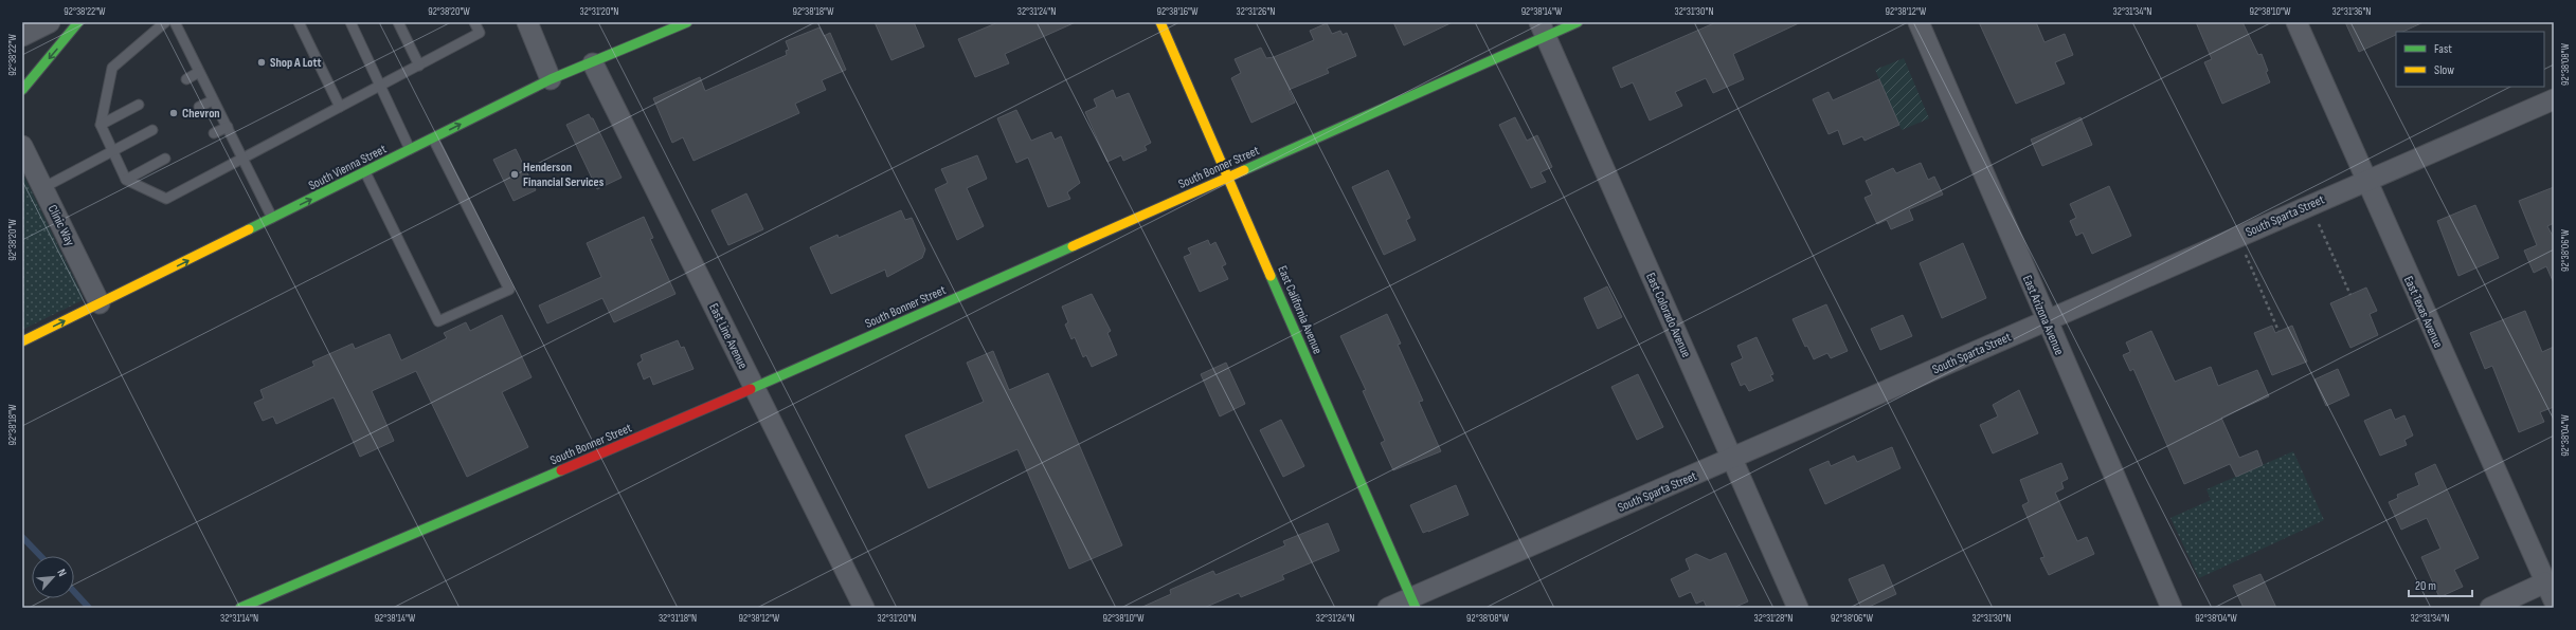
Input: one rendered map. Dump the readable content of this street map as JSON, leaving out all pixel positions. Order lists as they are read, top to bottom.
{
  "streets": {
    "main road": ["South Vienna Street", "South Bonner Street", "East California Avenue"],
    "street": [
      "South Sparta Street",
      "Clinic Way",
      "East Texas Avenue",
      "East Colorado Avenue",
      "East Arizona Avenue",
      "East Line Avenue"
    ]
  },
  "crossings": [
    ["South Vienna Street", "Clinic Way"],
    ["South Vienna Street", "East Line Avenue"],
    ["South Bonner Street", "East California Avenue"],
    ["South Bonner Street", "East Colorado Avenue"],
    ["South Bonner Street", "East Line Avenue"],
    ["South Sparta Street", "East California Avenue"],
    ["South Sparta Street", "East Texas Avenue"],
    ["South Sparta Street", "East Colorado Avenue"],
    ["South Sparta Street", "East Arizona Avenue"]
  ],
  "one_way": ["South Vienna Street"],
  "places": ["Shop A Lott", "Chevron", "Henderson Financial Services"],
  "legend": ["Fast", "Slow"],
  "scale_bar": "20 m",
  "north": "top right",
  "coordinates": [
    "92°38'22\"W",
    "92°38'20\"W",
    "32°31'20\"N",
    "92°38'18\"W",
    "32°31'24\"N",
    "92°38'16\"W",
    "32°31'26\"N",
    "92°38'14\"W",
    "32°31'30\"N",
    "92°38'12\"W",
    "32°31'34\"N",
    "92°38'10\"W",
    "32°31'36\"N",
    "92°38'08\"W",
    "92°38'06\"W",
    "92°38'04\"W",
    "32°31'14\"N",
    "32°31'18\"N",
    "32°31'28\"N"
  ]
}
